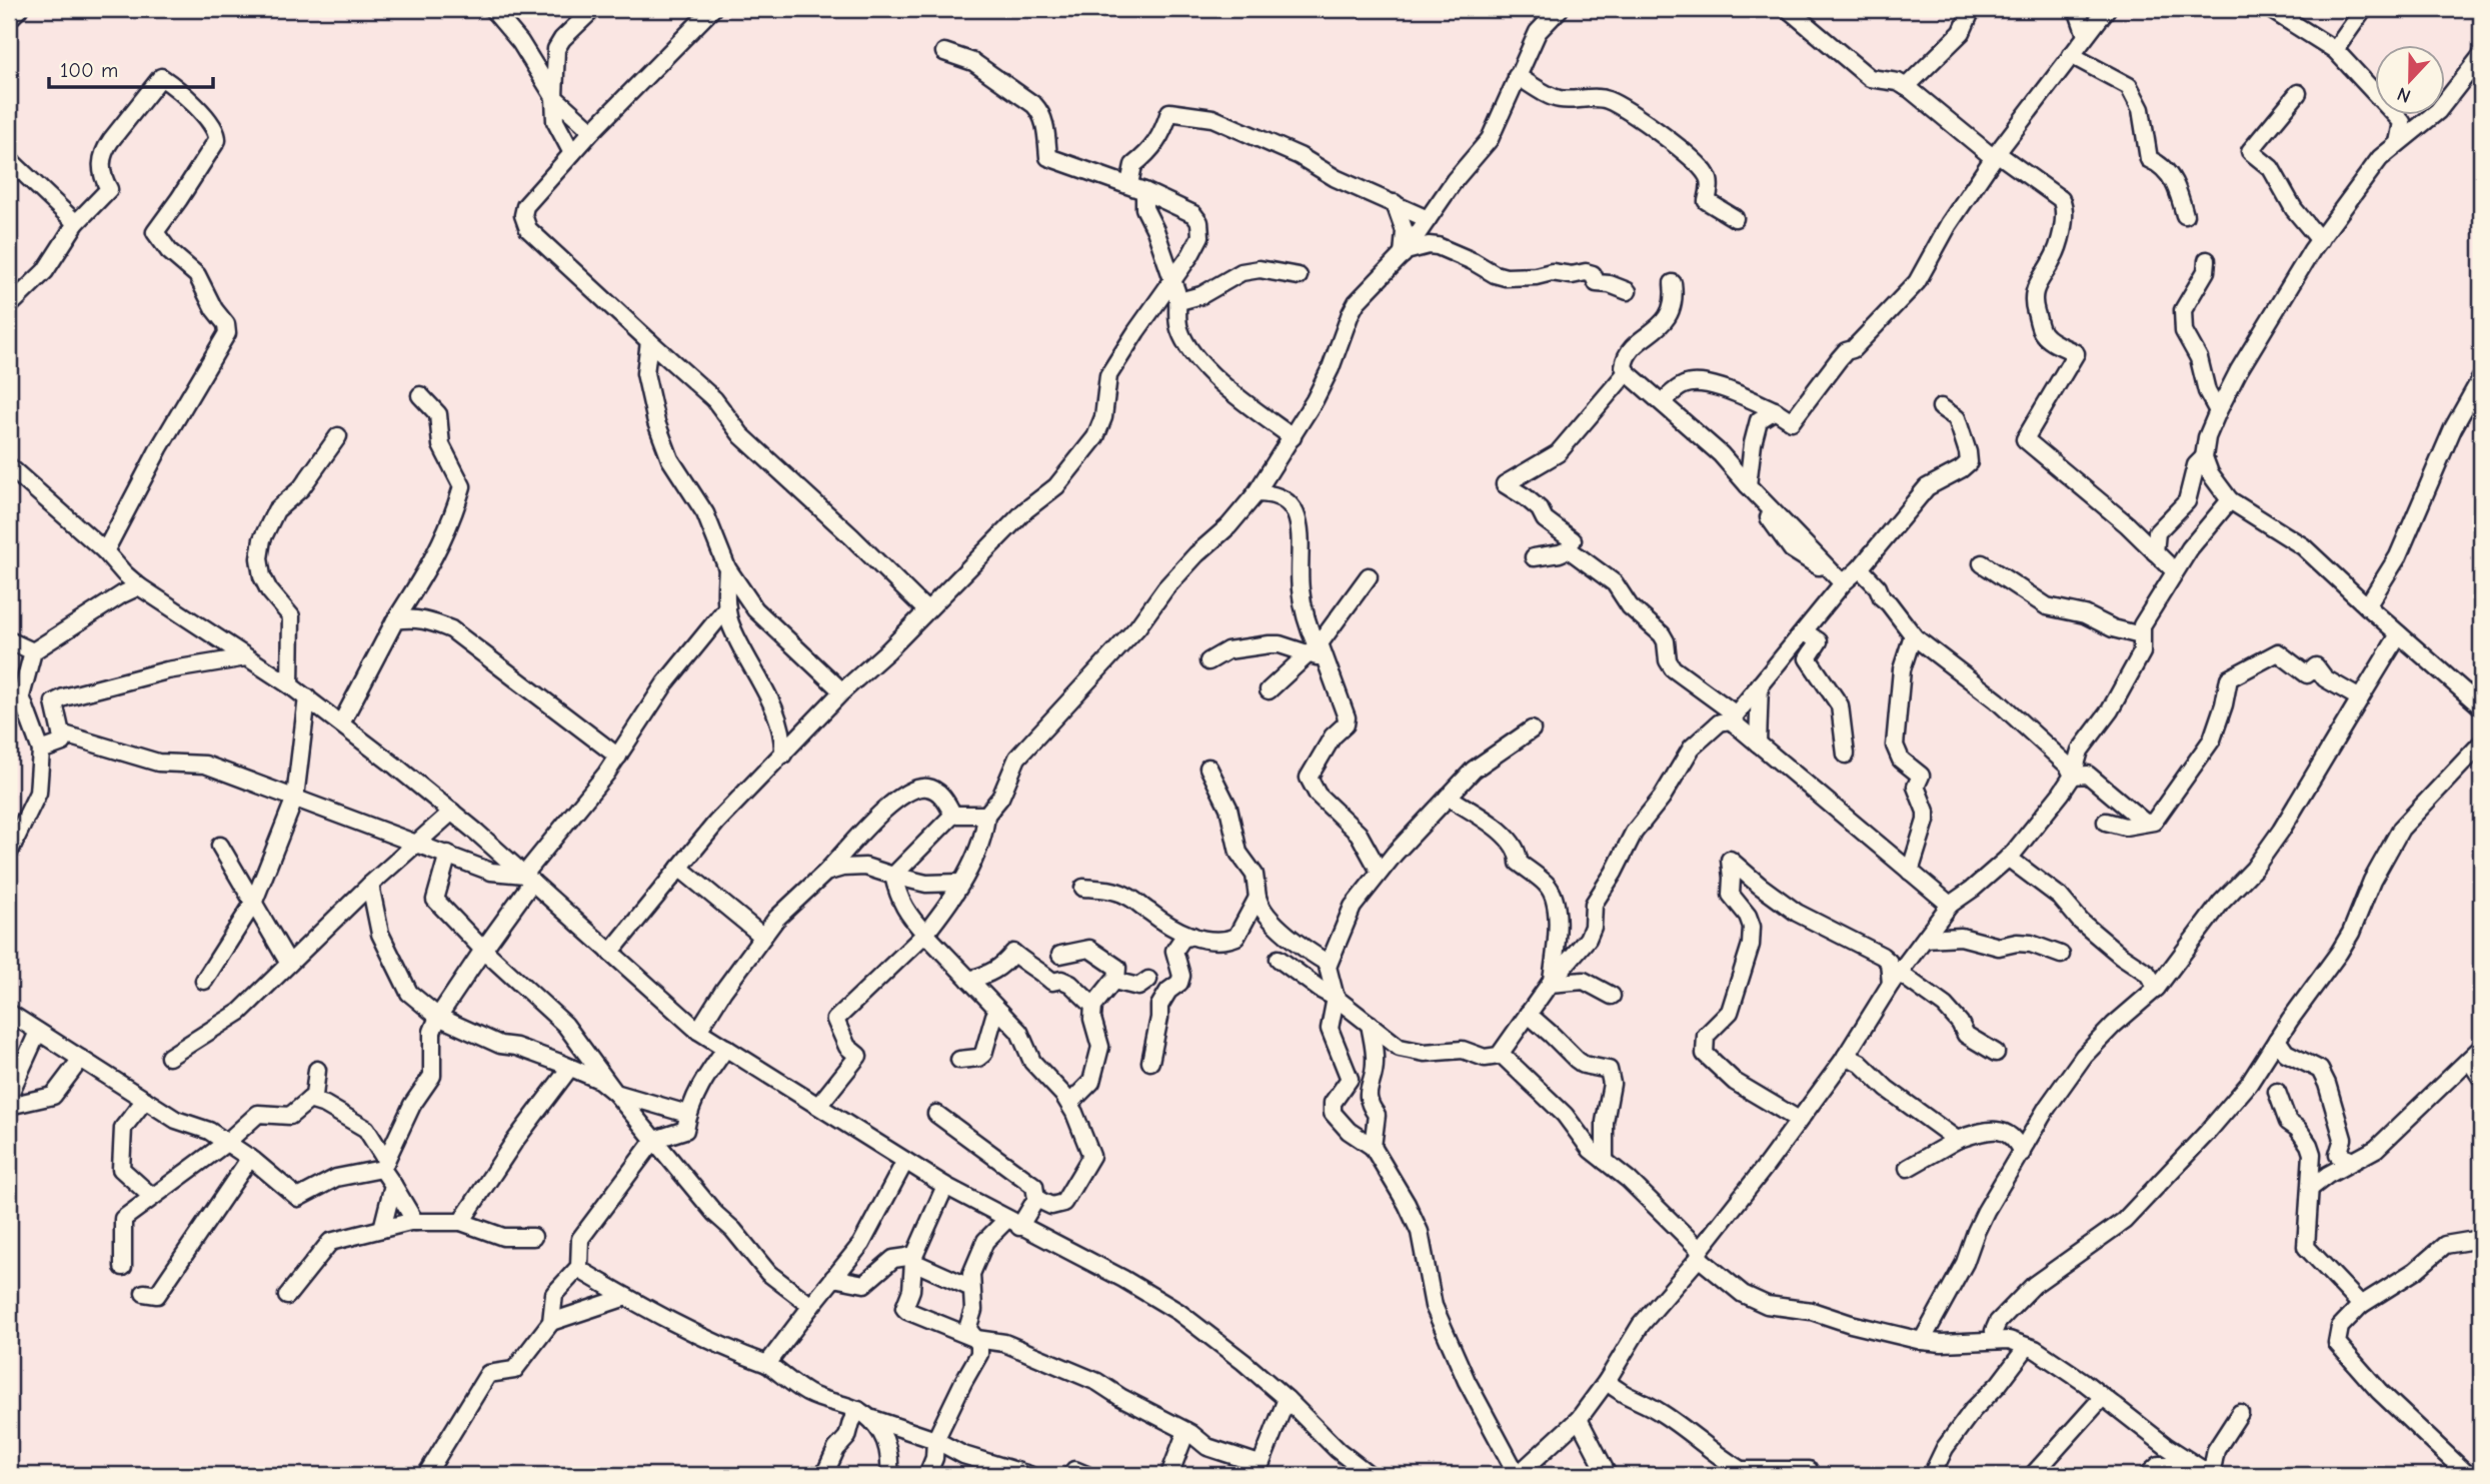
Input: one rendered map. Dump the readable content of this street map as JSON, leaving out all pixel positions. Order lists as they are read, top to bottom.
{
  "scale_bar": "100 m",
  "north": "bottom"
}
